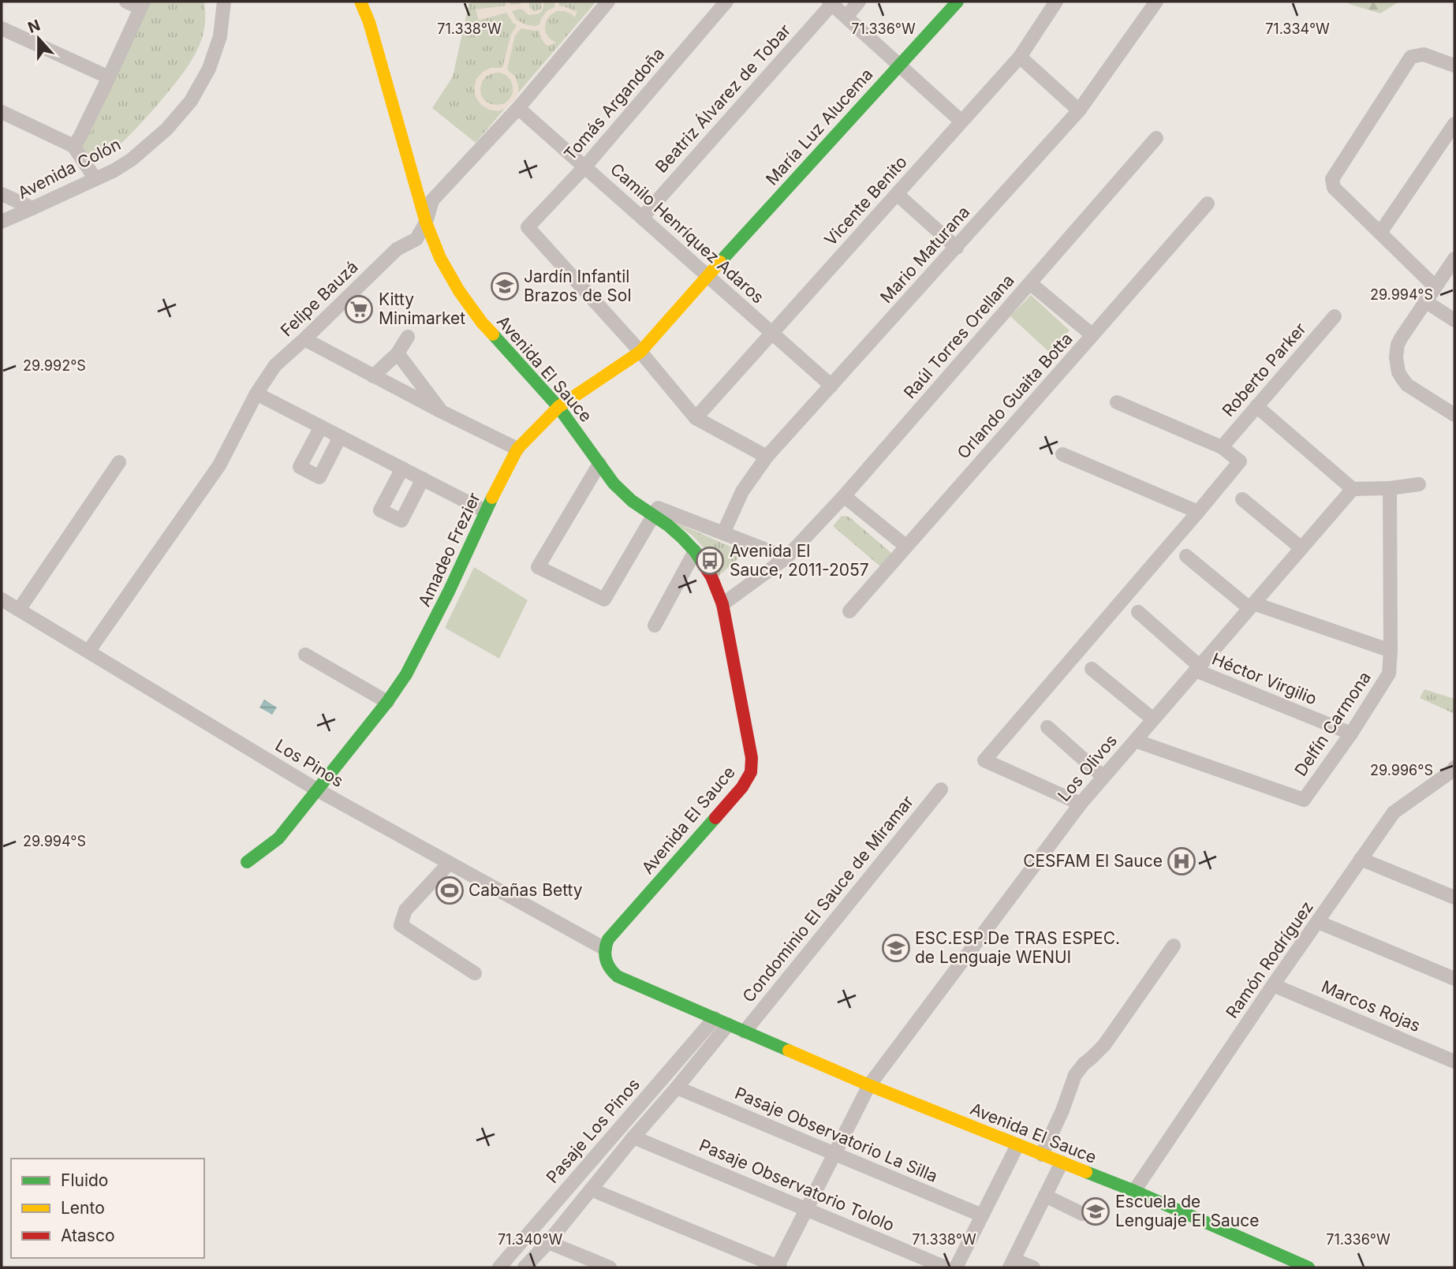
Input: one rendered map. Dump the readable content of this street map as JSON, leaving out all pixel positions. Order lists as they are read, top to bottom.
{
  "streets": {
    "street": [
      "Beatriz Álvarez de Tobar",
      "Tomás Argandoña",
      "María Luz Alucema",
      "Avenida Colón",
      "Vicente Benito",
      "Camilo Henríquez Adaros",
      "Mario Maturana",
      "Felipe Bauzá",
      "Raúl Torres Orellana",
      "Avenida El Sauce",
      "Roberto Parker",
      "Orlando Guaita Botta",
      "Amadeo Frezier",
      "Héctor Virgilio",
      "Delfín Carmona",
      "Los Pinos",
      "Los Olivos",
      "Condominio El Sauce de Miramar",
      "Ramón Rodríguez",
      "Marcos Rojas",
      "Pasaje Los Pinos",
      "Pasaje Observatorio La Silla",
      "Pasaje Observatorio Tololo"
    ]
  },
  "crossings": [
    ["Beatriz Álvarez de Tobar", "Camilo Henríquez Adaros"],
    ["Tomás Argandoña", "Camilo Henríquez Adaros"],
    ["Tomás Argandoña", "Amadeo Frezier"],
    ["María Luz Alucema", "Camilo Henríquez Adaros"],
    ["María Luz Alucema", "Amadeo Frezier"],
    ["Vicente Benito", "Camilo Henríquez Adaros"],
    ["Camilo Henríquez Adaros", "Mario Maturana"],
    ["Camilo Henríquez Adaros", "Felipe Bauzá"],
    ["Camilo Henríquez Adaros", "Amadeo Frezier"],
    ["Felipe Bauzá", "Avenida El Sauce"],
    ["Felipe Bauzá", "Los Pinos"],
    ["Raúl Torres Orellana", "Avenida El Sauce"],
    ["Avenida El Sauce", "Amadeo Frezier"],
    ["Avenida El Sauce", "Los Pinos"],
    ["Avenida El Sauce", "Los Olivos"],
    ["Avenida El Sauce", "Condominio El Sauce de Miramar"],
    ["Avenida El Sauce", "Ramón Rodríguez"],
    ["Avenida El Sauce", "Pasaje Los Pinos"],
    ["Amadeo Frezier", "Los Pinos"],
    ["Héctor Virgilio", "Delfín Carmona"],
    ["Héctor Virgilio", "Los Olivos"],
    ["Delfín Carmona", "Los Olivos"],
    ["Los Olivos", "Pasaje Observatorio La Silla"],
    ["Los Olivos", "Pasaje Observatorio Tololo"],
    ["Ramón Rodríguez", "Marcos Rojas"]
  ],
  "places": {
    "school or university": ["Jardín Infantil Brazos de Sol", "ESC.ESP.De TRAS ESPEC. de Lenguaje WENUI", "Escuela de Lenguaje El Sauce"],
    "supermarket": ["Kitty Minimarket"],
    "bus stop": ["Avenida El Sauce, 2011-2057"],
    "hospital": ["CESFAM El Sauce"],
    "sports": ["Cabañas Betty"]
  },
  "legend": ["Fluido", "Lento", "Atasco"],
  "north": "top",
  "coordinates": [
    "71.338°W",
    "71.336°W",
    "71.334°W",
    "29.994°S",
    "29.992°S",
    "29.996°S",
    "71.340°W"
  ]
}
